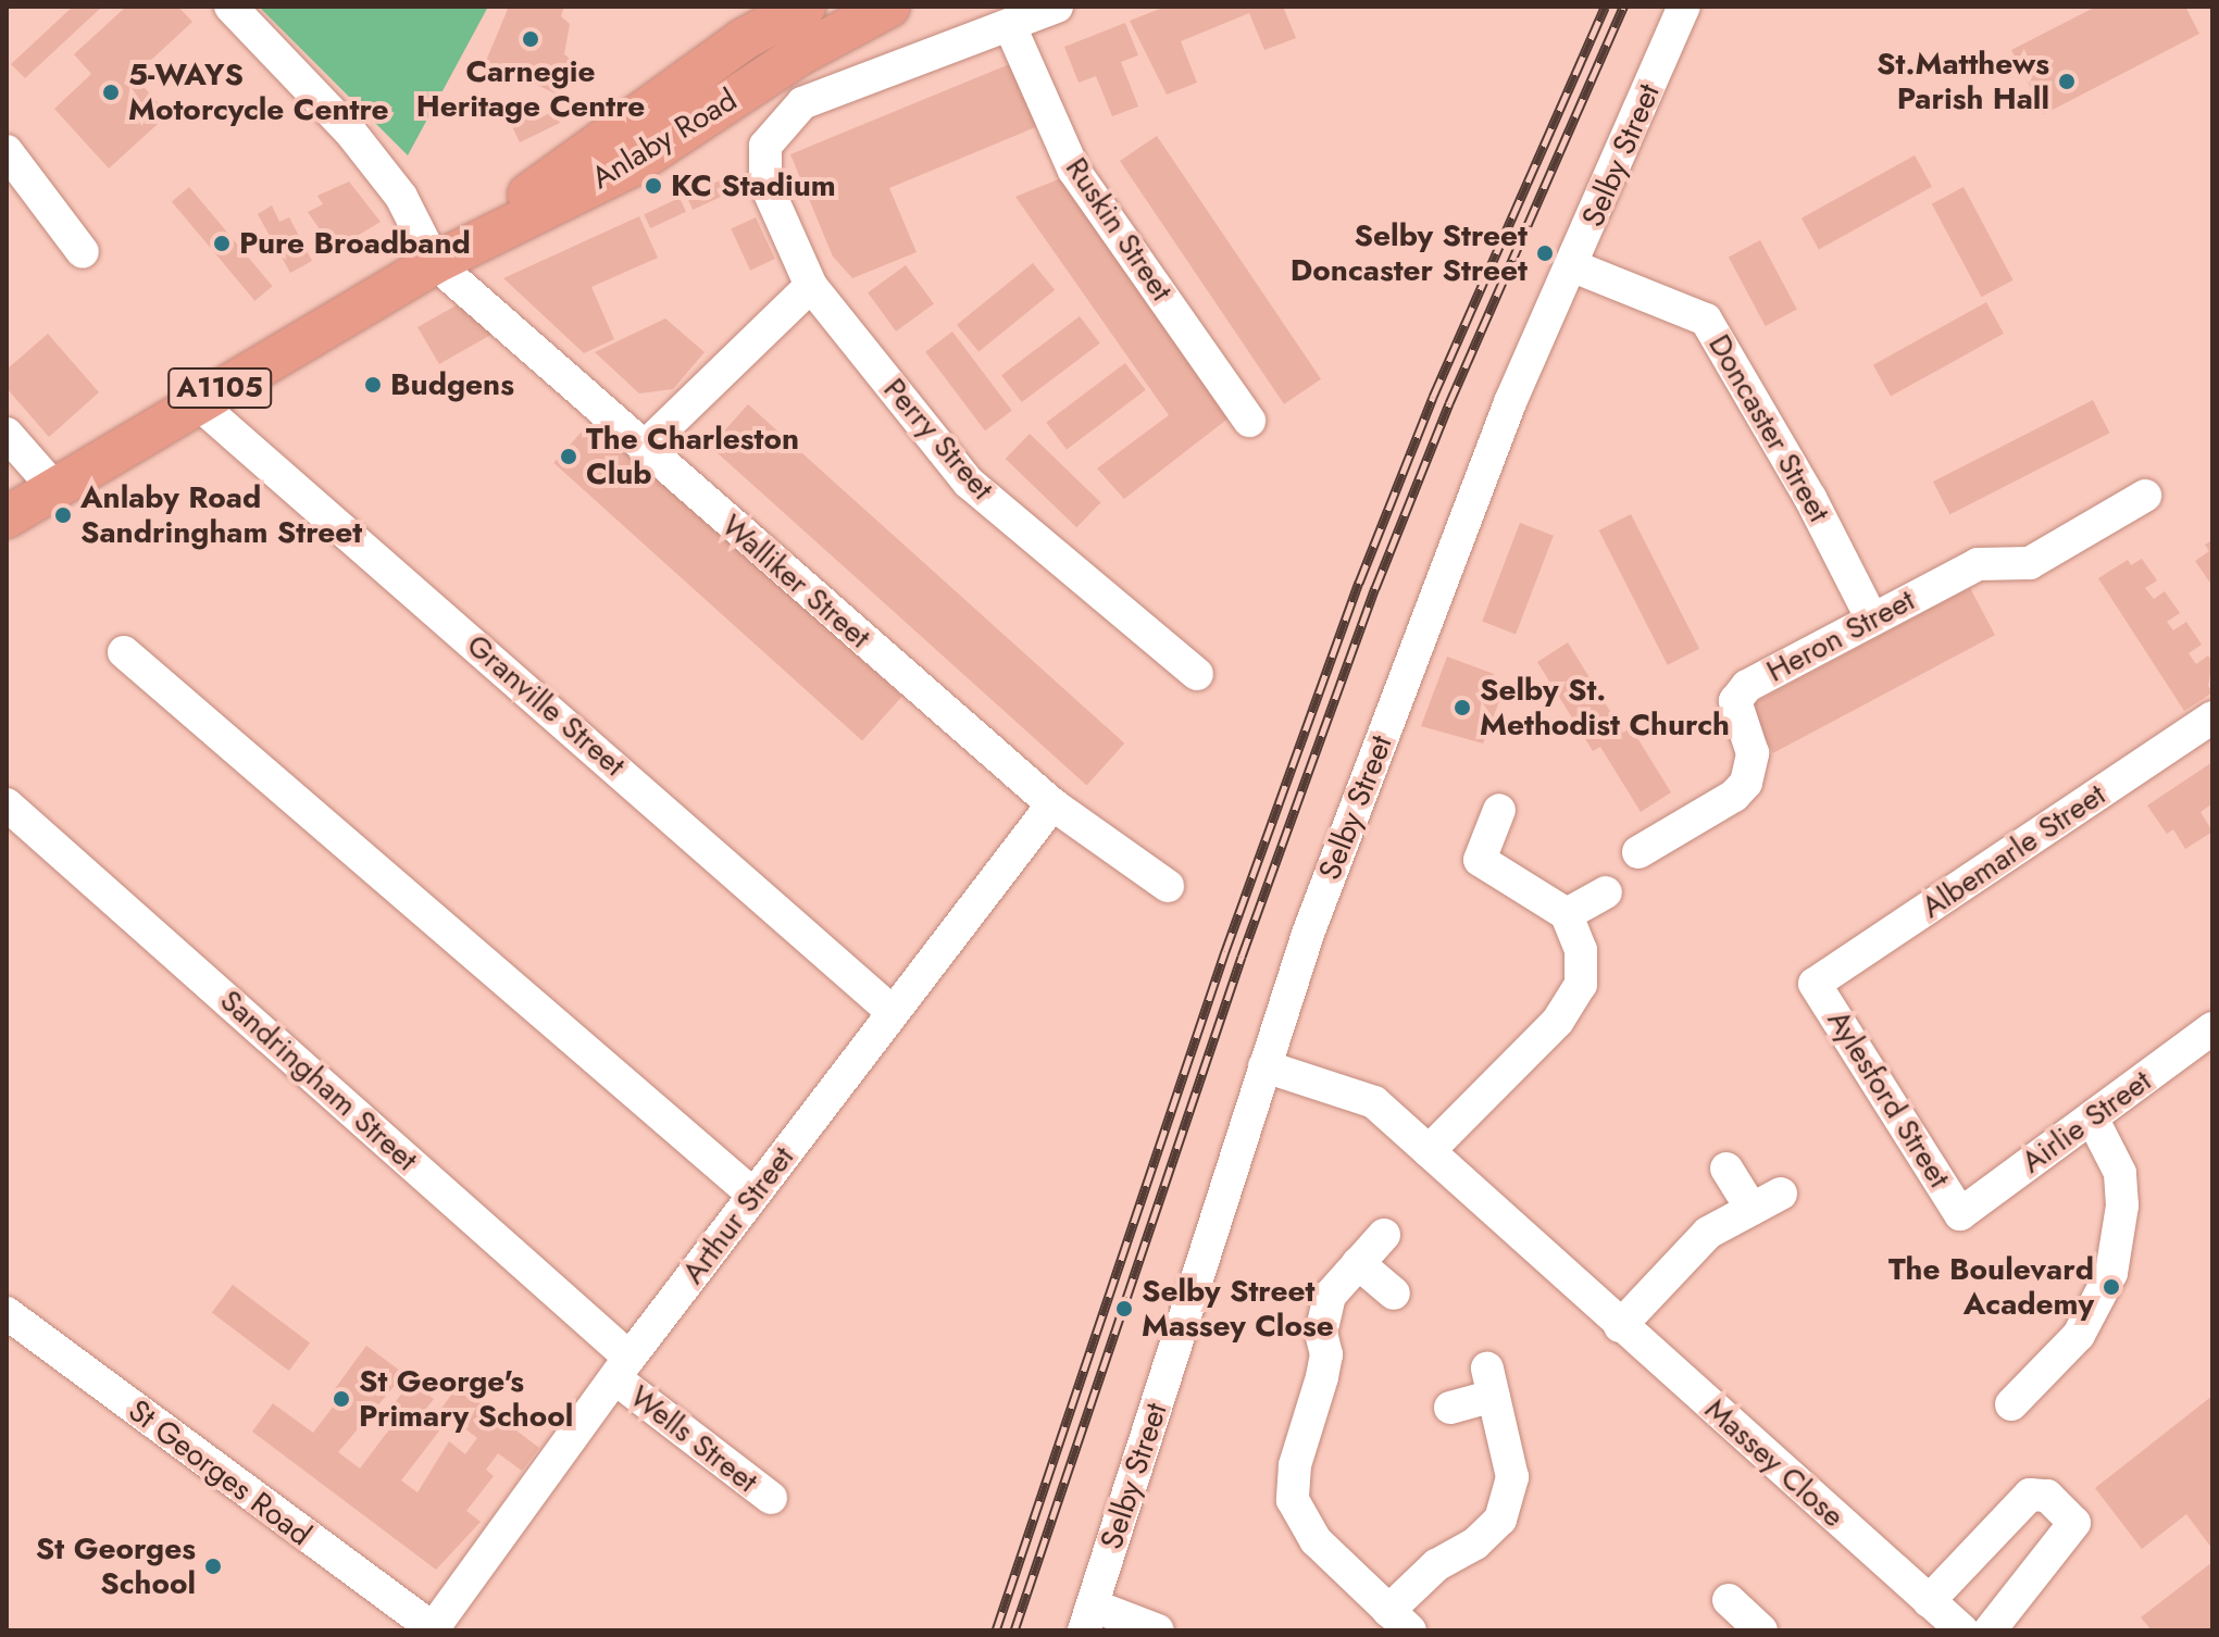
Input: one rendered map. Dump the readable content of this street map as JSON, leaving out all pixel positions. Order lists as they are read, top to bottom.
{
  "streets": {
    "main road": ["Anlaby Road", "A1105"],
    "street": [
      "Selby Street",
      "Ruskin Street",
      "Doncaster Street",
      "Perry Street",
      "Walliker Street",
      "Heron Street",
      "Granville Street",
      "Albemarle Street",
      "Sandringham Street",
      "Aylesford Street",
      "Airlie Street",
      "Arthur Street",
      "Wells Street",
      "Massey Close",
      "St Georges Road"
    ]
  },
  "crossings": [
    ["Anlaby Road", "Ruskin Street"],
    ["Anlaby Road", "Perry Street"],
    ["Anlaby Road", "Walliker Street"],
    ["Anlaby Road", "Granville Street"],
    ["Selby Street", "Doncaster Street"],
    ["Selby Street", "Massey Close"],
    ["Doncaster Street", "Heron Street"],
    ["Walliker Street", "Arthur Street"],
    ["Granville Street", "Arthur Street"],
    ["Albemarle Street", "Aylesford Street"],
    ["Sandringham Street", "Arthur Street"],
    ["Sandringham Street", "Wells Street"],
    ["Aylesford Street", "Airlie Street"],
    ["Arthur Street", "Wells Street"],
    ["Arthur Street", "St Georges Road"]
  ],
  "places": [
    "Carnegie Heritage Centre",
    "St.Matthews Parish Hall",
    "5-WAYS Motorcycle Centre",
    "KC Stadium",
    "Pure Broadband",
    "Selby Street Doncaster Street",
    "Budgens",
    "The Charleston Club",
    "Anlaby Road Sandringham Street",
    "Selby St. Methodist Church",
    "The Boulevard Academy",
    "Selby Street Massey Close",
    "St George's Primary School",
    "St Georges School"
  ]
}
